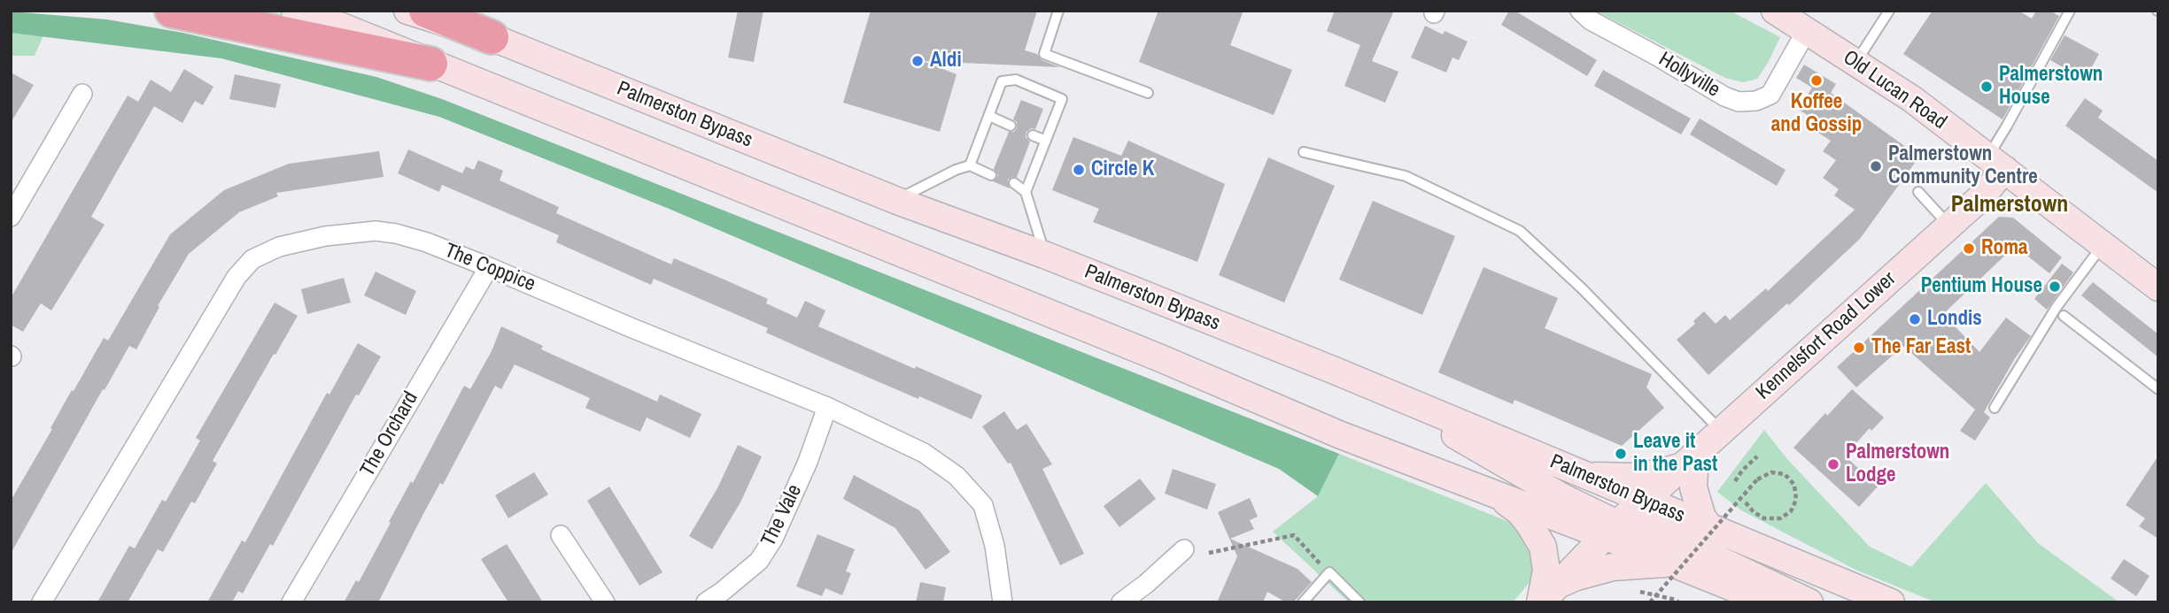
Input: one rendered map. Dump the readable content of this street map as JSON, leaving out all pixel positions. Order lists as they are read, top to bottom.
{
  "streets": {
    "main road": ["Old Lucan Road", "Palmerston Bypass", "Kennelsfort Road Lower"],
    "street": [
      "Hollyville",
      "The Coppice",
      "The Orchard",
      "The Vale"
    ]
  },
  "crossings": [
    ["Hollyville", "Old Lucan Road"],
    ["Old Lucan Road", "Kennelsfort Road Lower"],
    ["Palmerston Bypass", "Kennelsfort Road Lower"],
    ["The Coppice", "The Orchard"],
    ["The Coppice", "The Vale"]
  ],
  "districts": ["Palmerstown"],
  "places": [
    "Aldi",
    "Koffee and Gossip",
    "Palmerstown House",
    "Palmerstown Community Centre",
    "Circle K",
    "Roma",
    "Pentium House",
    "Londis",
    "The Far East",
    "Leave it in the Past",
    "Palmerstown Lodge"
  ]
}
